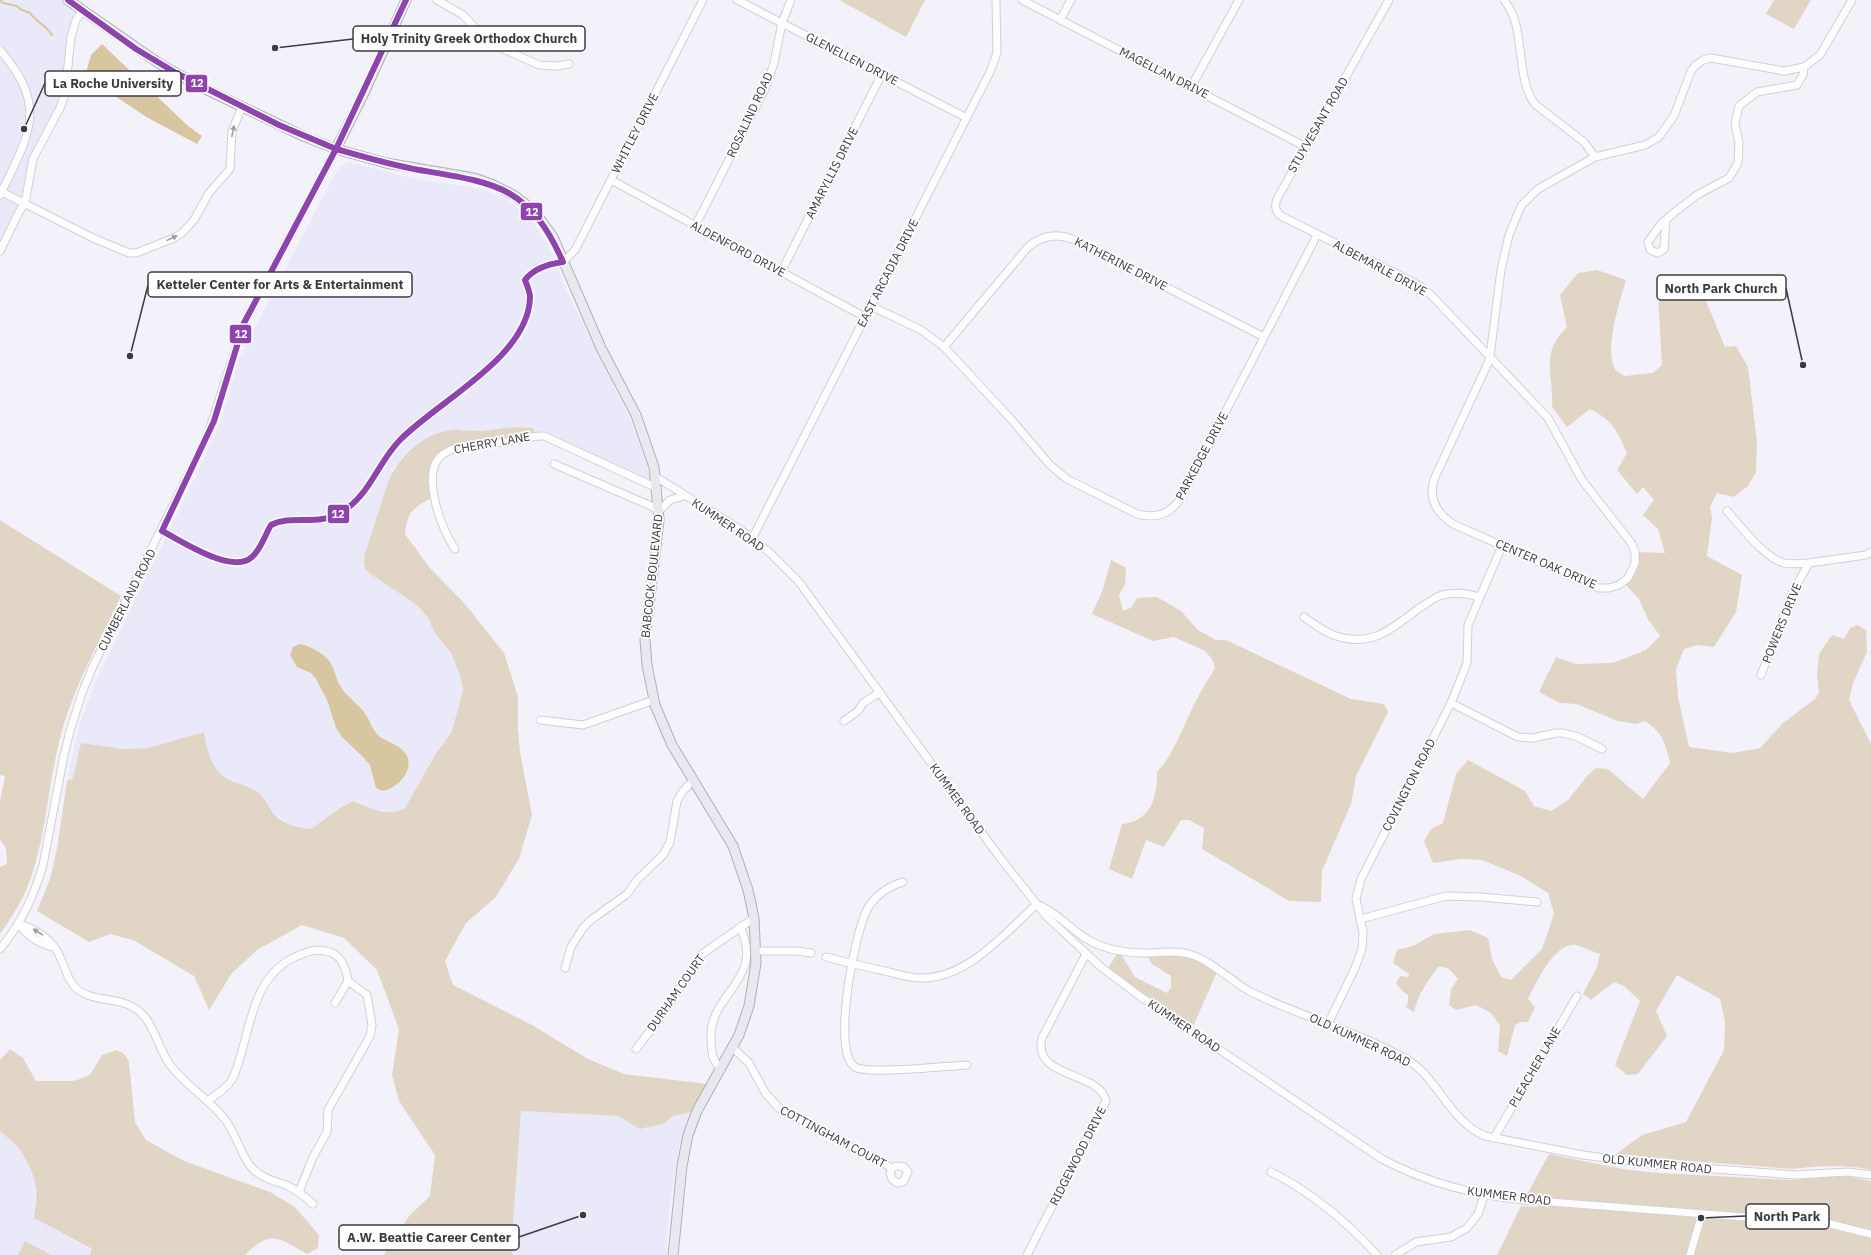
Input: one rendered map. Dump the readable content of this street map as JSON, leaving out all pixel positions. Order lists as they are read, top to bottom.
{
  "streets": {
    "main road": ["BABCOCK BOULEVARD", "CUMBERLAND ROAD"],
    "street": [
      "GLENELLEN DRIVE",
      "MAGELLAN DRIVE",
      "ROSALIND ROAD",
      "STUYVESANT ROAD",
      "WHITLEY DRIVE",
      "AMARYLLIS DRIVE",
      "ALDENFORD DRIVE",
      "KATHERINE DRIVE",
      "ALBEMARLE DRIVE",
      "EAST ARCADIA DRIVE",
      "CHERRY LANE",
      "PARKEDGE DRIVE",
      "KUMMER ROAD",
      "CENTER OAK DRIVE",
      "POWERS DRIVE",
      "COVINGTON ROAD",
      "DURHAM COURT",
      "OLD KUMMER ROAD",
      "PLEACHER LANE",
      "COTTINGHAM COURT",
      "RIDGEWOOD DRIVE"
    ]
  },
  "crossings": [
    ["GLENELLEN DRIVE", "ROSALIND ROAD"],
    ["GLENELLEN DRIVE", "AMARYLLIS DRIVE"],
    ["GLENELLEN DRIVE", "EAST ARCADIA DRIVE"],
    ["MAGELLAN DRIVE", "STUYVESANT ROAD"],
    ["ROSALIND ROAD", "ALDENFORD DRIVE"],
    ["STUYVESANT ROAD", "ALBEMARLE DRIVE"],
    ["STUYVESANT ROAD", "PARKEDGE DRIVE"],
    ["WHITLEY DRIVE", "ALDENFORD DRIVE"],
    ["WHITLEY DRIVE", "BABCOCK BOULEVARD"],
    ["AMARYLLIS DRIVE", "ALDENFORD DRIVE"],
    ["ALDENFORD DRIVE", "EAST ARCADIA DRIVE"],
    ["KATHERINE DRIVE", "PARKEDGE DRIVE"],
    ["ALBEMARLE DRIVE", "PARKEDGE DRIVE"],
    ["ALBEMARLE DRIVE", "CENTER OAK DRIVE"],
    ["EAST ARCADIA DRIVE", "PARKEDGE DRIVE"],
    ["EAST ARCADIA DRIVE", "KUMMER ROAD"],
    ["CHERRY LANE", "BABCOCK BOULEVARD"],
    ["KUMMER ROAD", "BABCOCK BOULEVARD"],
    ["KUMMER ROAD", "OLD KUMMER ROAD"],
    ["KUMMER ROAD", "RIDGEWOOD DRIVE"],
    ["CENTER OAK DRIVE", "COVINGTON ROAD"],
    ["BABCOCK BOULEVARD", "CUMBERLAND ROAD"],
    ["BABCOCK BOULEVARD", "DURHAM COURT"],
    ["BABCOCK BOULEVARD", "COTTINGHAM COURT"],
    ["COVINGTON ROAD", "OLD KUMMER ROAD"],
    ["OLD KUMMER ROAD", "PLEACHER LANE"]
  ],
  "places": [
    "Holy Trinity Greek Orthodox Church",
    "La Roche University",
    "Ketteler Center for Arts & Entertainment",
    "North Park Church",
    "A.W. Beattie Career Center",
    "North Park"
  ],
  "lines": ["transit line 12"]
}
